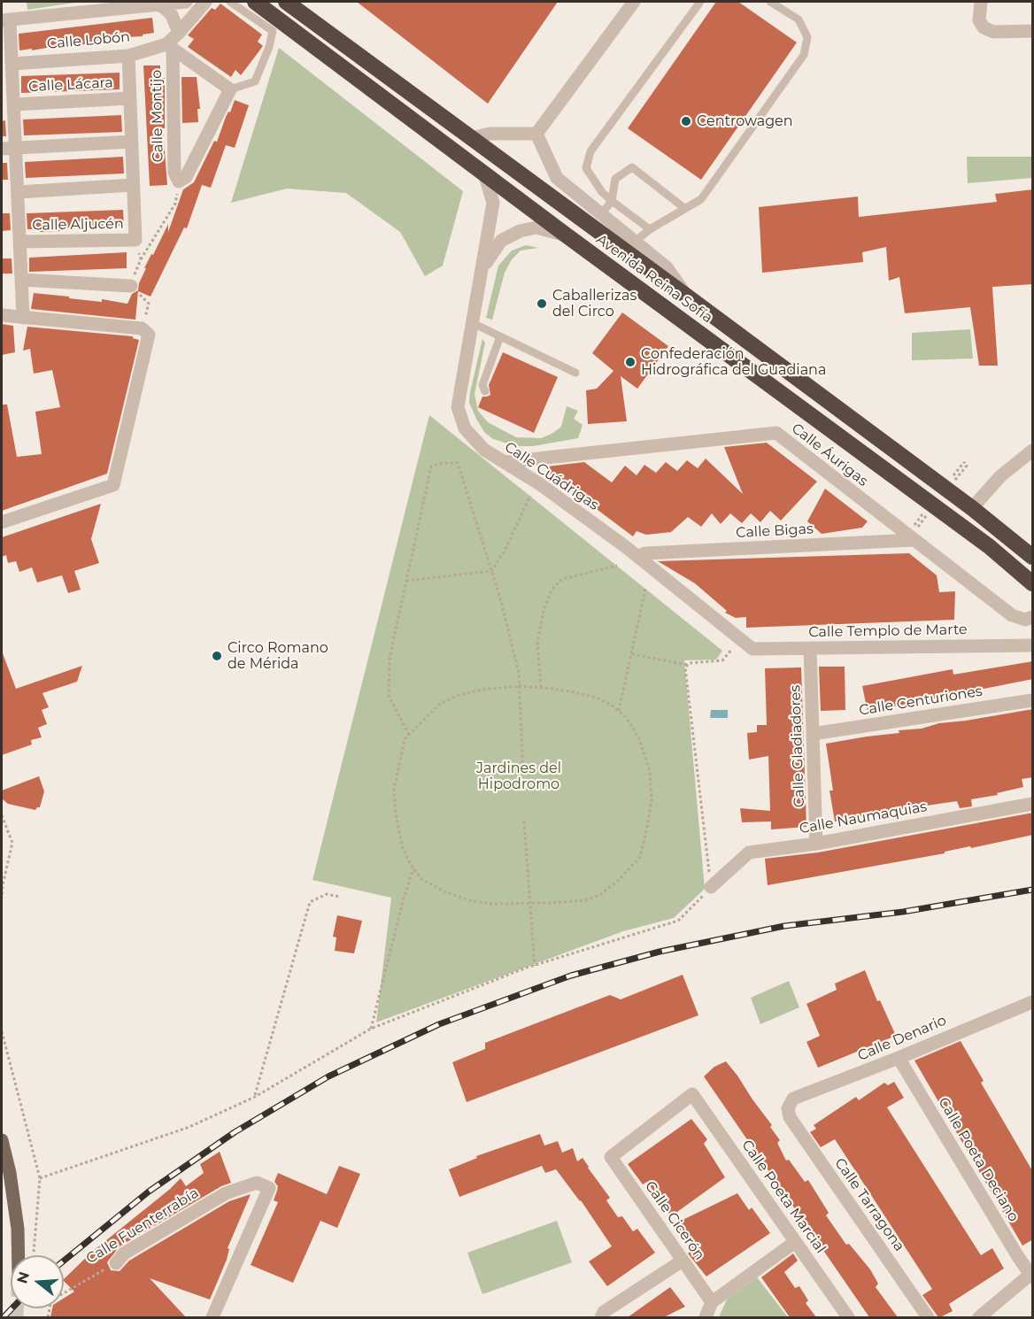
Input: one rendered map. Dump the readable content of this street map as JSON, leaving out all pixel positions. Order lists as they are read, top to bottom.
{
  "streets": {
    "highway": ["Avenida Reina Sofía"],
    "street": [
      "Calle Lobón",
      "Calle Lácara",
      "Calle Montijo",
      "Calle Aljucén",
      "Calle Áurigas",
      "Calle Cuádrigas",
      "Calle Bigas",
      "Calle Templo de Marte",
      "Calle Centuriones",
      "Calle Gladiadores",
      "Calle Naumaquias",
      "Calle Denario",
      "Calle Poeta Deciano",
      "Calle Poeta Marcial",
      "Calle Tarragona",
      "Calle Cicerón",
      "Calle Fuenterrabía"
    ]
  },
  "crossings": [
    ["Calle Lobón", "Calle Montijo"],
    ["Avenida Reina Sofía", "Calle Cuádrigas"],
    ["Calle Áurigas", "Calle Cuádrigas"],
    ["Calle Áurigas", "Calle Bigas"],
    ["Calle Cuádrigas", "Calle Bigas"],
    ["Calle Cuádrigas", "Calle Templo de Marte"],
    ["Calle Templo de Marte", "Calle Gladiadores"],
    ["Calle Centuriones", "Calle Gladiadores"],
    ["Calle Gladiadores", "Calle Naumaquias"],
    ["Calle Denario", "Calle Poeta Deciano"],
    ["Calle Denario", "Calle Tarragona"],
    ["Calle Poeta Marcial", "Calle Cicerón"]
  ],
  "parks": ["Jardines del Hipodromo"],
  "places": [
    "Centrowagen",
    "Caballerizas del Circo",
    "Confederación Hidrográfica del Guadiana",
    "Circo Romano de Mérida"
  ],
  "north": "left"
}
